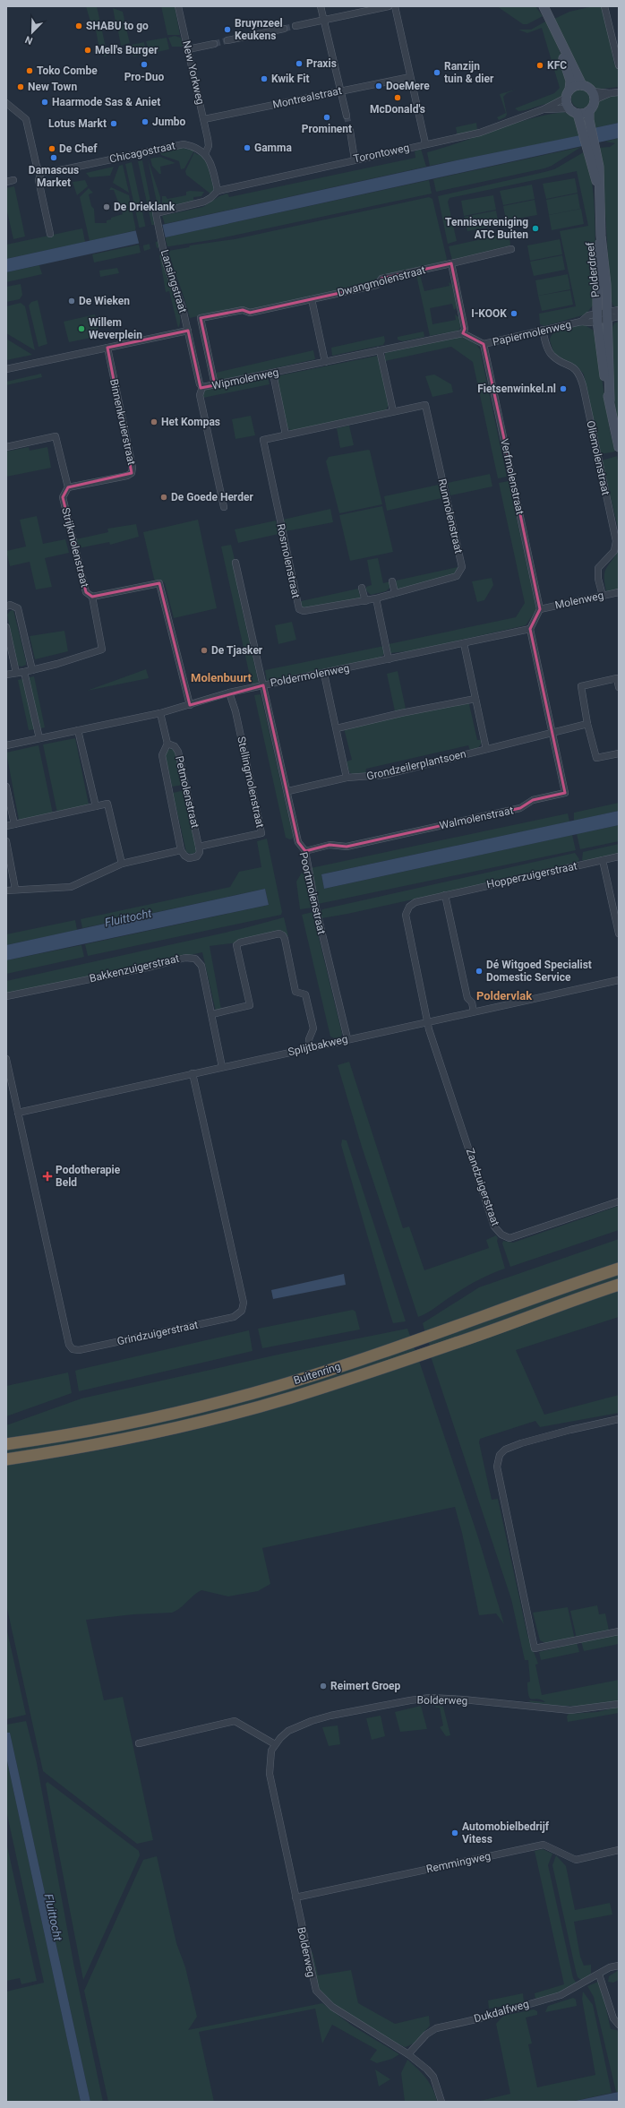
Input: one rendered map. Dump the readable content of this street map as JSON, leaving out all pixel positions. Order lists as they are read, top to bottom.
{
  "streets": {
    "highway": ["Buitenring"],
    "main road": ["Polderdreef"],
    "street": [
      "New Yorkweg",
      "Montrealstraat",
      "Chicagostraat",
      "Torontoweg",
      "Lansingstraat",
      "Dwangmolenstraat",
      "Papiermolenweg",
      "Wipmolenweg",
      "Binnenkruierstraat",
      "Oliemolenstraat",
      "Verfmolenstraat",
      "Runmolenstraat",
      "Strijkmolenstraat",
      "Rosmolenstraat",
      "Molenweg",
      "Poldermolenweg",
      "Grondzeilerplantsoen",
      "Stellingmolenstraat",
      "Petmolenstraat",
      "Walmolenstraat",
      "Hopperzuigerstraat",
      "Poortmolenstraat",
      "Bakkenzuigerstraat",
      "Splijtbakweg",
      "Zandzuigerstraat",
      "Grindzuigerstraat",
      "Bolderweg",
      "Remmingweg",
      "Dukdalfweg"
    ]
  },
  "crossings": [
    ["New Yorkweg", "Montrealstraat"],
    ["New Yorkweg", "Chicagostraat"],
    ["Torontoweg", "Lansingstraat"],
    ["Polderdreef", "Papiermolenweg"],
    ["Lansingstraat", "Wipmolenweg"],
    ["Dwangmolenstraat", "Wipmolenweg"],
    ["Papiermolenweg", "Oliemolenstraat"],
    ["Papiermolenweg", "Verfmolenstraat"],
    ["Binnenkruierstraat", "Strijkmolenstraat"],
    ["Oliemolenstraat", "Molenweg"],
    ["Verfmolenstraat", "Molenweg"],
    ["Runmolenstraat", "Rosmolenstraat"],
    ["Poldermolenweg", "Stellingmolenstraat"],
    ["Poldermolenweg", "Petmolenstraat"],
    ["Poldermolenweg", "Walmolenstraat"],
    ["Poldermolenweg", "Poortmolenstraat"],
    ["Grondzeilerplantsoen", "Walmolenstraat"],
    ["Grondzeilerplantsoen", "Poortmolenstraat"],
    ["Stellingmolenstraat", "Petmolenstraat"],
    ["Walmolenstraat", "Poortmolenstraat"],
    ["Hopperzuigerstraat", "Splijtbakweg"],
    ["Hopperzuigerstraat", "Zandzuigerstraat"],
    ["Poortmolenstraat", "Splijtbakweg"],
    ["Bakkenzuigerstraat", "Splijtbakweg"],
    ["Splijtbakweg", "Zandzuigerstraat"],
    ["Splijtbakweg", "Grindzuigerstraat"],
    ["Bolderweg", "Remmingweg"],
    ["Bolderweg", "Dukdalfweg"]
  ],
  "districts": ["Molenbuurt", "Poldervlak"],
  "water": ["Fluittocht"],
  "places": {
    "other": [
      "SHABU to go",
      "Bruynzeel Keukens",
      "Mell's Burger",
      "Praxis",
      "Pro-Duo",
      "KFC",
      "Toko Combe",
      "Ranzijn tuin & dier",
      "Kwik Fit",
      "DoeMere",
      "New Town",
      "McDonald's",
      "Haarmode Sas & Aniet",
      "Prominent",
      "Jumbo",
      "Lotus Markt",
      "Gamma",
      "De Chef",
      "Damascus Market",
      "De Drieklank",
      "Tennisvereniging ATC Buiten",
      "De Wieken",
      "I-KOOK",
      "Willem Weverplein",
      "Fietsenwinkel.nl",
      "Het Kompas",
      "De Goede Herder",
      "De Tjasker",
      "Dé Witgoed Specialist Domestic Service",
      "Reimert Groep",
      "Automobielbedrijf Vitess"
    ],
    "health": ["Podotherapie Beld"]
  },
  "north": "bottom left"
}
